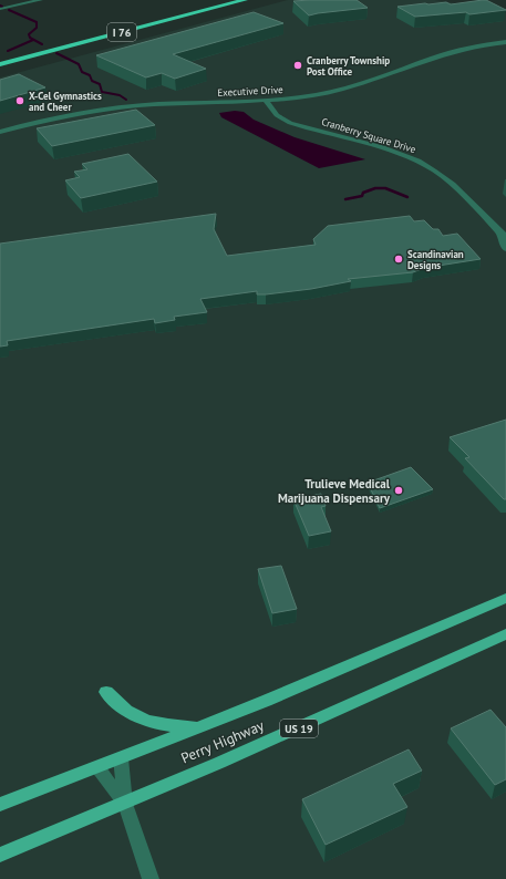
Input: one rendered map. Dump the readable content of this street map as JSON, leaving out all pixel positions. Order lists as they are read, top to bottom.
{
  "streets": {
    "highway": ["I 76"],
    "main road": ["US 19", "Perry Highway"],
    "street": ["Executive Drive", "Cranberry Square Drive"]
  },
  "crossings": [
    ["Executive Drive", "Cranberry Square Drive"]
  ],
  "places": [
    "Cranberry Township Post Office",
    "X-Cel Gymnastics and Cheer",
    "Scandinavian Designs",
    "Trulieve Medical Marijuana Dispensary"
  ]
}
